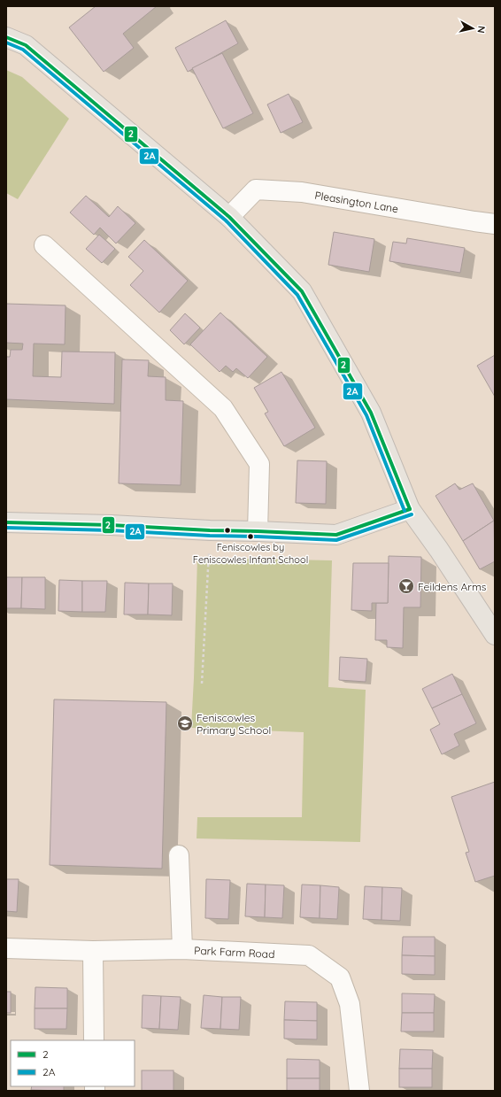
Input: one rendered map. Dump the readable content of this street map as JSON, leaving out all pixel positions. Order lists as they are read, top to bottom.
{
  "streets": {
    "street": ["Pleasington Lane", "Park Farm Road"]
  },
  "places": {
    "other": ["Feniscowles by Feniscowles Infant School"],
    "bar": ["Feildens Arms"],
    "school or university": ["Feniscowles Primary School"]
  },
  "lines": ["transit line 2", "transit line 2A"],
  "legend": ["2", "2A"],
  "north": "right"
}
